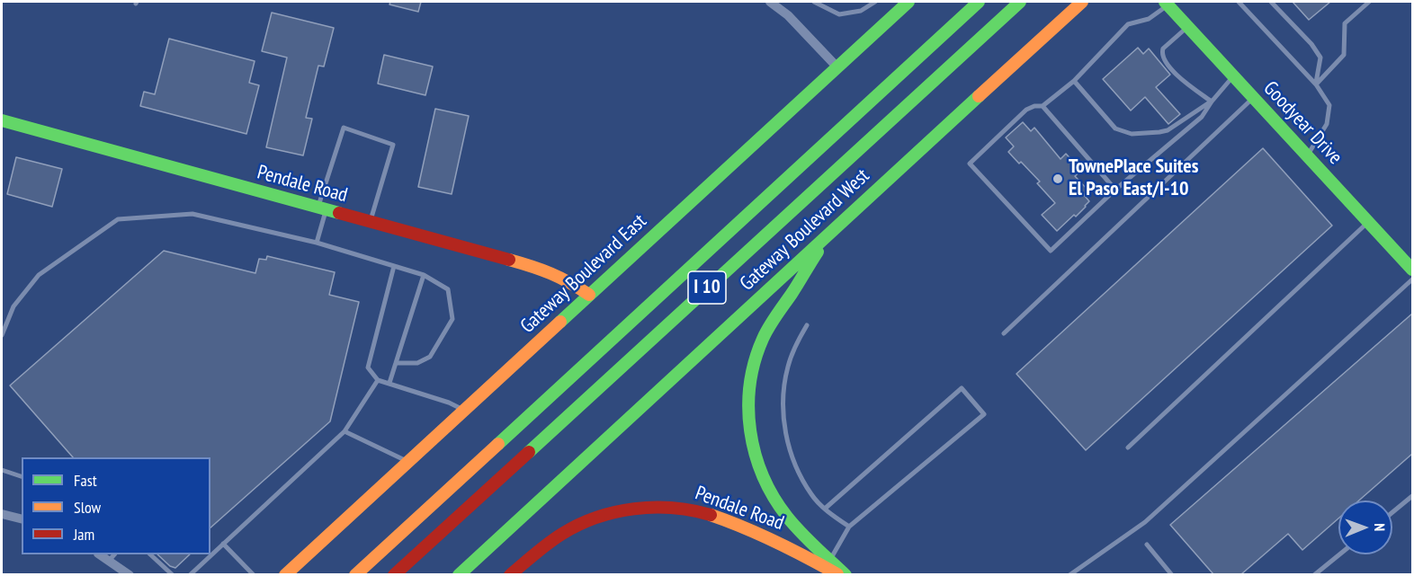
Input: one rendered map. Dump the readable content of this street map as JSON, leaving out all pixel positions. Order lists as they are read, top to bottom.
{
  "streets": {
    "main road": [
      "Goodyear Drive",
      "Pendale Road",
      "Gateway Boulevard West",
      "Gateway Boulevard East",
      "I 10"
    ]
  },
  "crossings": [
    ["Pendale Road", "Gateway Boulevard West"],
    ["Pendale Road", "Gateway Boulevard East"]
  ],
  "places": ["TownePlace Suites El Paso East/I-10"],
  "legend": ["Fast", "Slow", "Jam"],
  "north": "right"
}
